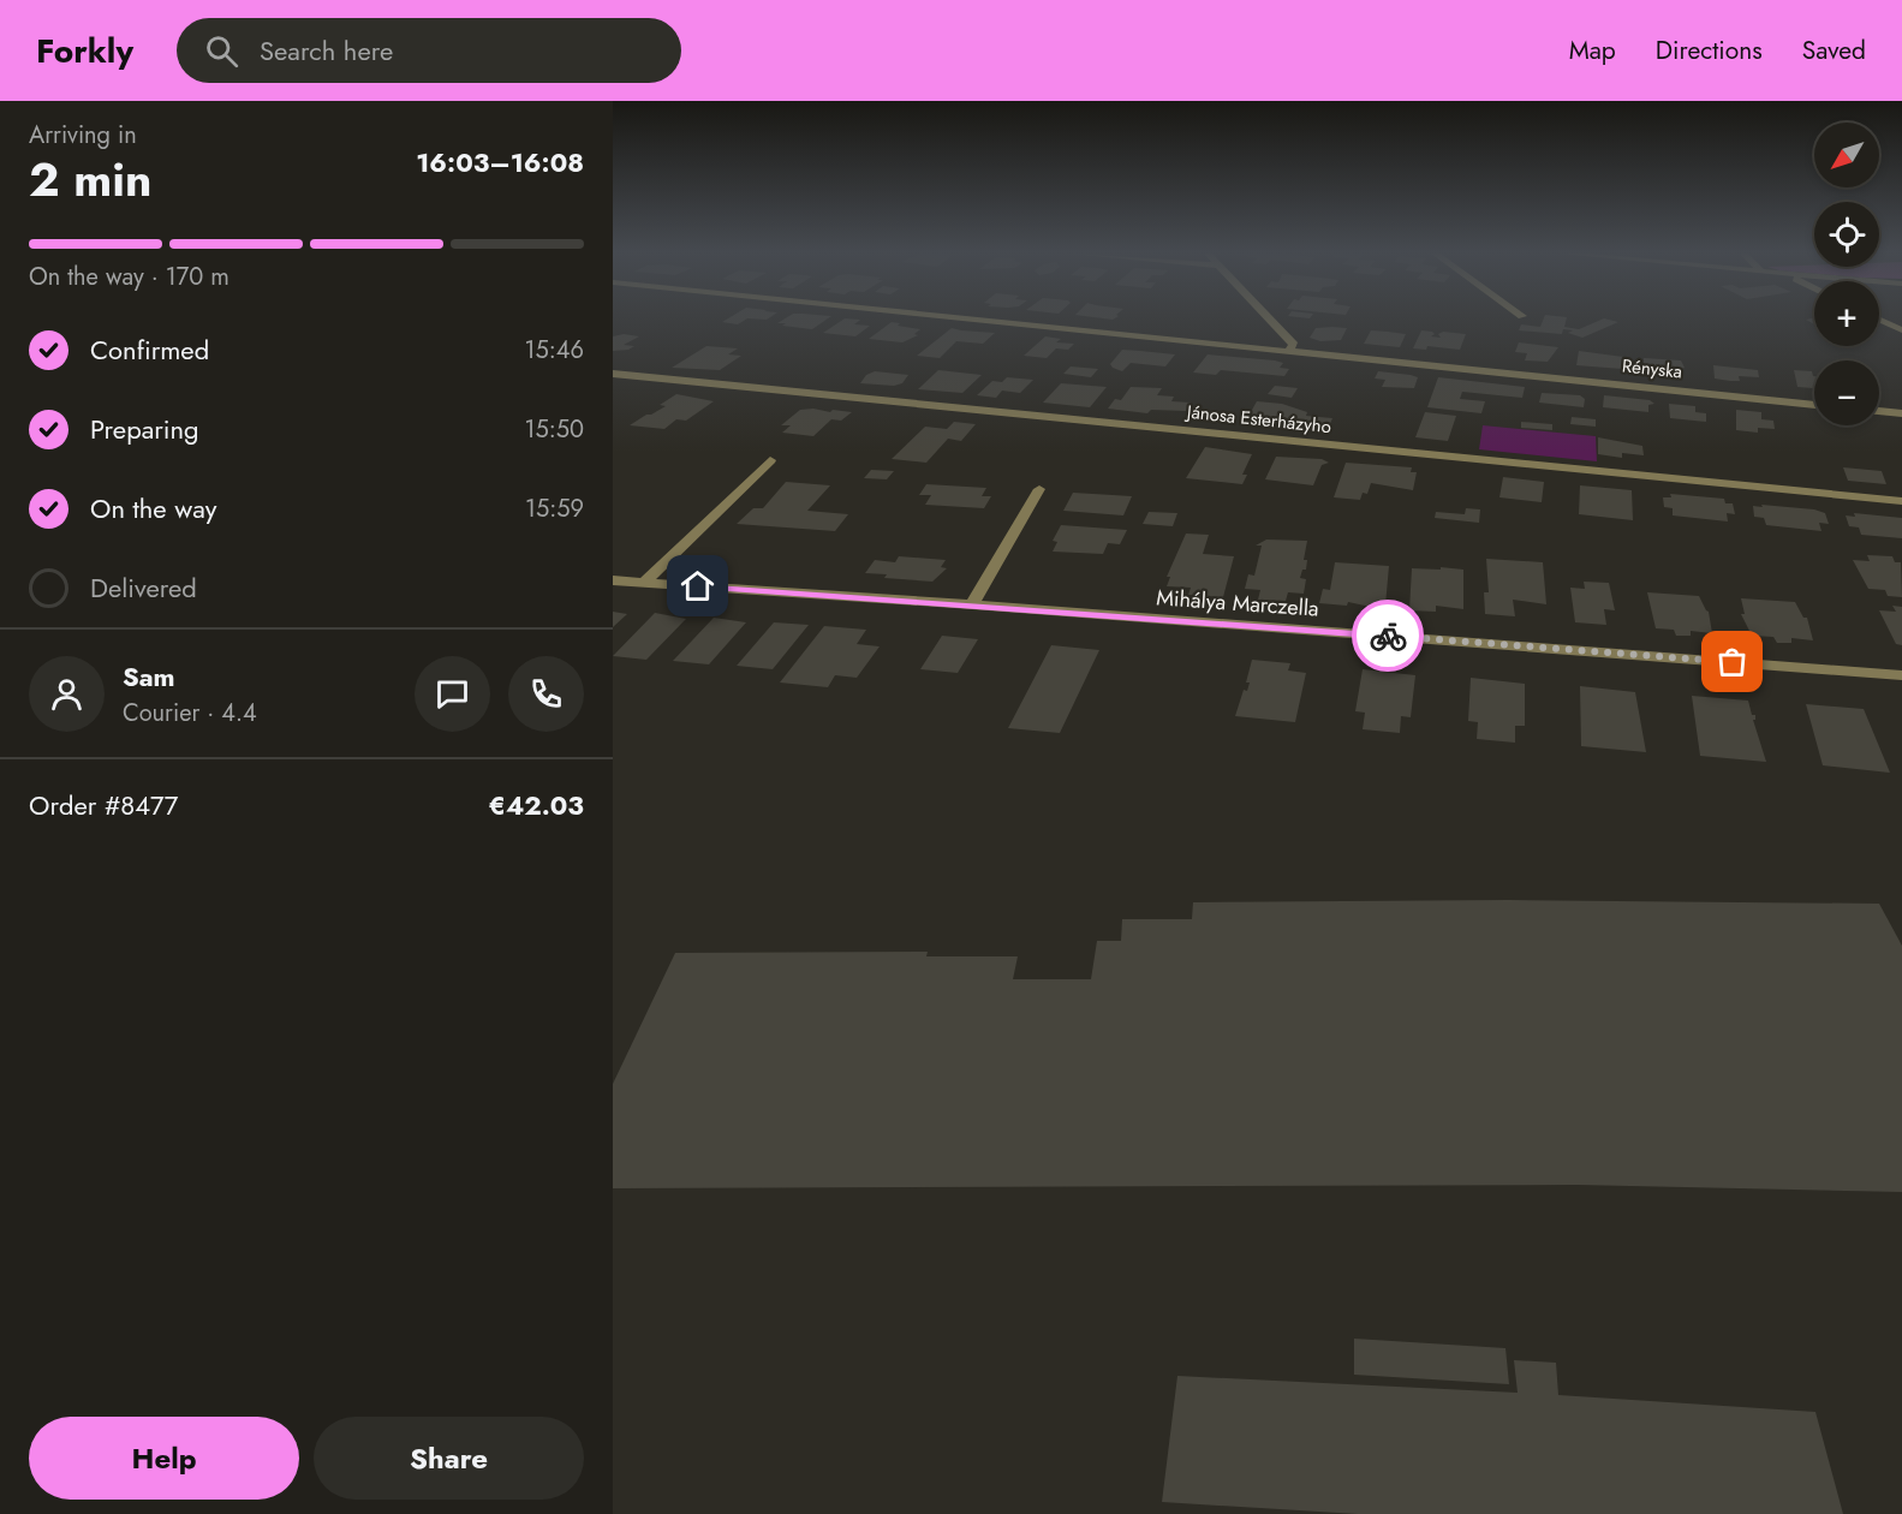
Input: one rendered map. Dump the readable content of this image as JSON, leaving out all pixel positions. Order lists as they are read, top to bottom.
{
  "streets": {
    "street": ["Rényska", "Jánosa Esterházyho", "Mihálya Marczella"]
  },
  "north": "bottom left",
  "page": {
    "header": "Forkly",
    "search": "Search here",
    "nav": ["Map", "Directions", "Saved"],
    "heading": ["2 min", "Arriving in", "16:03–16:08"],
    "panel": [
      "Sam",
      "Courier · 4.4",
      "Order #8477",
      "€42.03"
    ],
    "map_buttons": ["+", "−"],
    "bar": "On the way · 170 m",
    "list": [
      ["Confirmed", "15:46"],
      ["Preparing", "15:50"],
      ["On the way", "15:59"],
      "Delivered"
    ],
    "buttons": ["Help", "Share"]
  }
}
